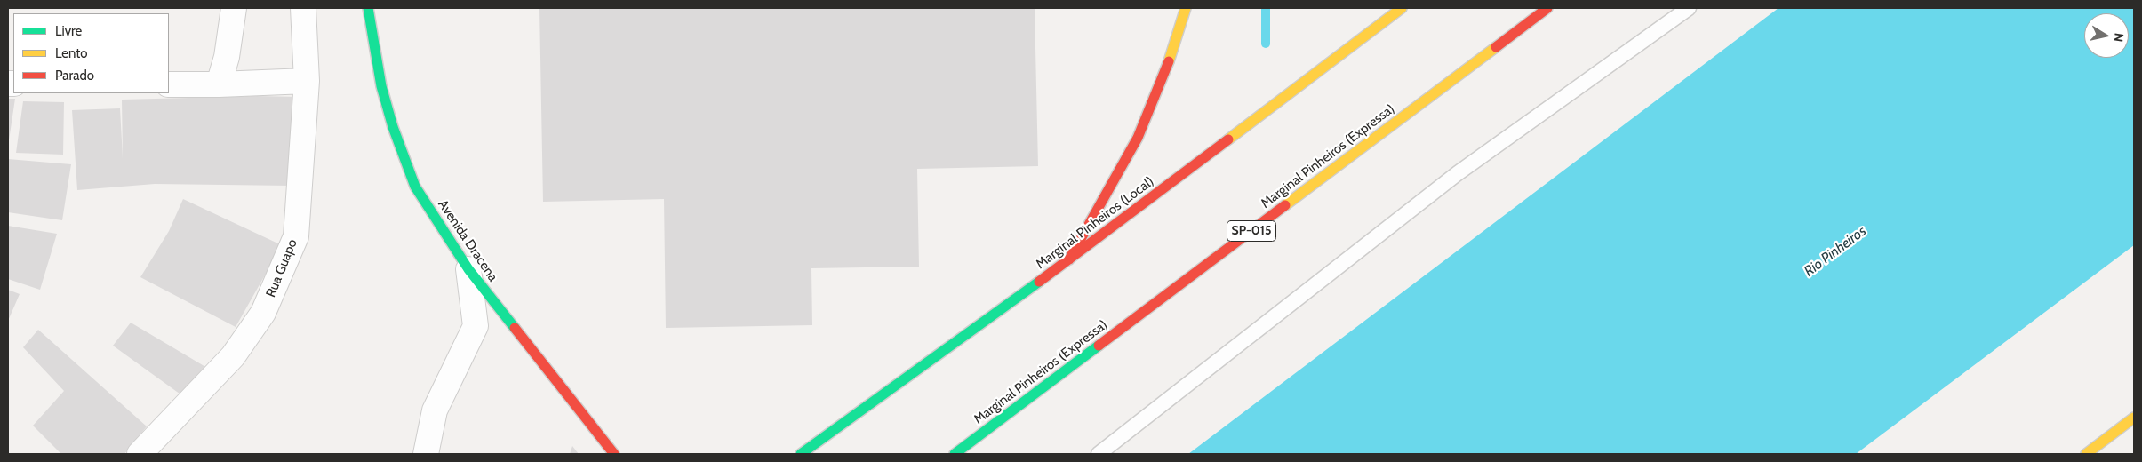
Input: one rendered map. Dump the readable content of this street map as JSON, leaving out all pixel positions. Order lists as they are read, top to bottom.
{
  "streets": {
    "main road": [
      "Marginal Pinheiros (Expressa)",
      "Marginal Pinheiros (Local)",
      "SP-015",
      "Avenida Dracena"
    ],
    "street": ["Rua Guapo"]
  },
  "water": ["Rio Pinheiros"],
  "legend": ["Livre", "Lento", "Parado"],
  "north": "right"
}
